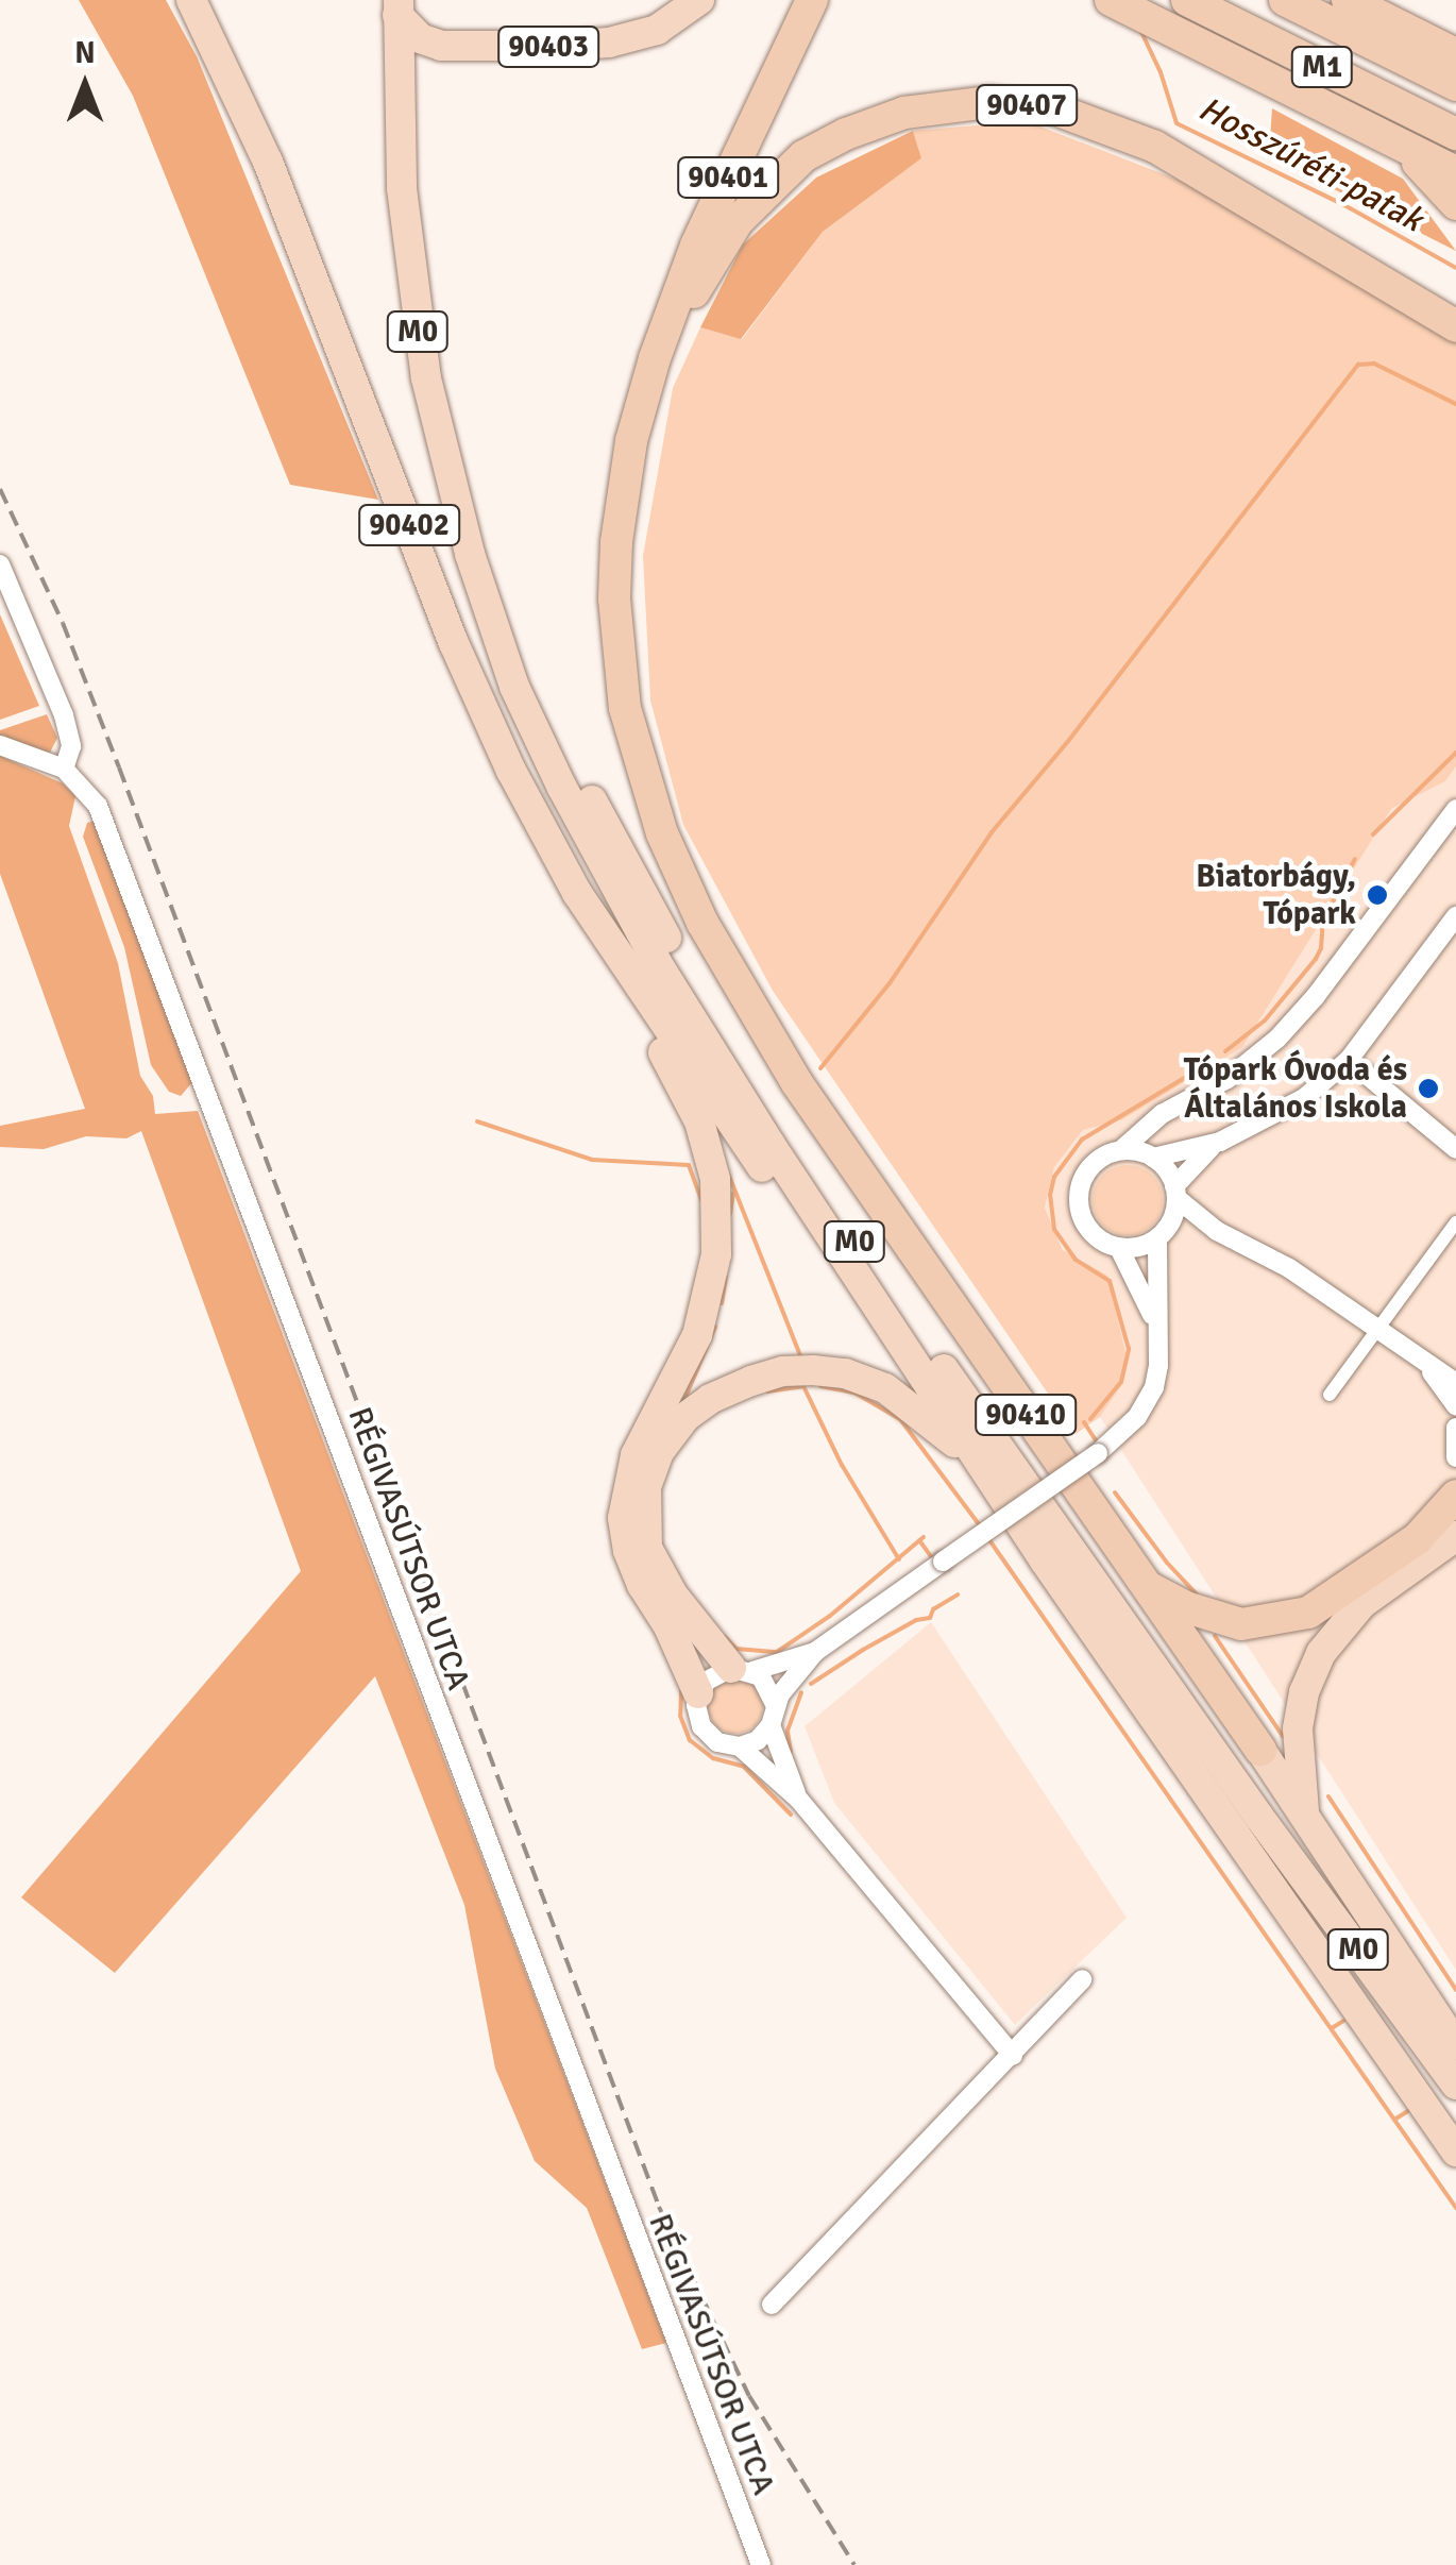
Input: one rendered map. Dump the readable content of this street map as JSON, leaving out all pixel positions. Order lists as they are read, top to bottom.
{
  "streets": {
    "highway": [
      "90403",
      "M1",
      "90407",
      "90401",
      "M0",
      "90402",
      "90410"
    ],
    "street": ["RÉGIVASÚTSOR UTCA"]
  },
  "crossings": [
    ["90403", "M0"],
    ["90407", "90401"],
    ["90401", "90410"],
    ["M0", "90402"]
  ],
  "water": ["Hosszúréti-patak"],
  "places": ["Biatorbágy, Tópark", "Tópark Óvoda és Általános Iskola"],
  "north": "top"
}
